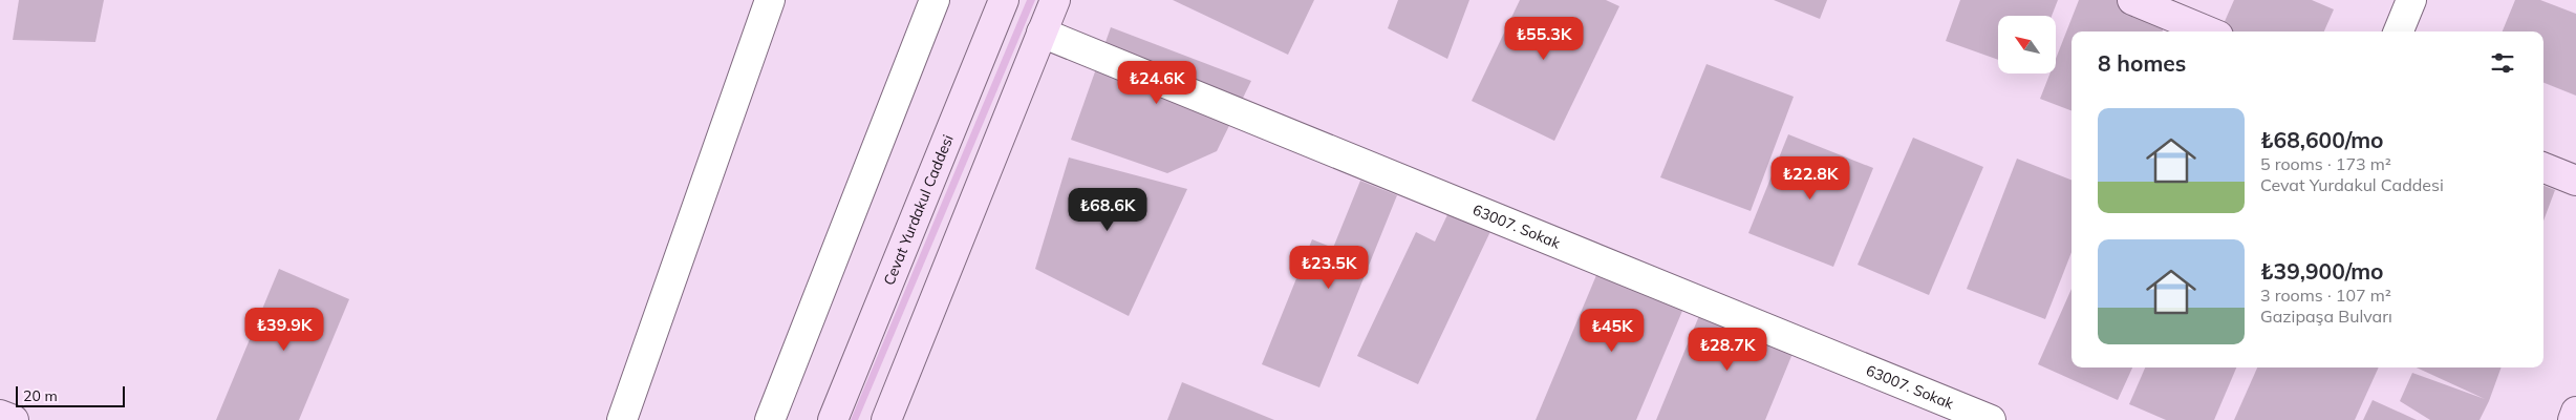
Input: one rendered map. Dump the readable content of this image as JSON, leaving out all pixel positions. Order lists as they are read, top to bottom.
{
  "streets": {
    "main road": ["Cevat Yurdakul Caddesi"],
    "street": ["63007. Sokak"]
  },
  "scale_bar": "20 m",
  "north": "top left",
  "page": {
    "price": [
      "₺55.3K",
      "₺24.6K",
      "₺22.8K",
      "₺68.6K",
      "₺23.5K",
      "₺39.9K",
      "₺45K",
      "₺28.7K"
    ],
    "heading": "8 homes",
    "list": [
      {
        "name": "₺68,600/mo",
        "note": "5 rooms · 173 m² · Cevat Yurdakul Caddesi"
      },
      {
        "name": "₺39,900/mo",
        "note": "3 rooms · 107 m² · Gazipaşa Bulvarı"
      }
    ],
    "scale": "20 m"
  }
}
